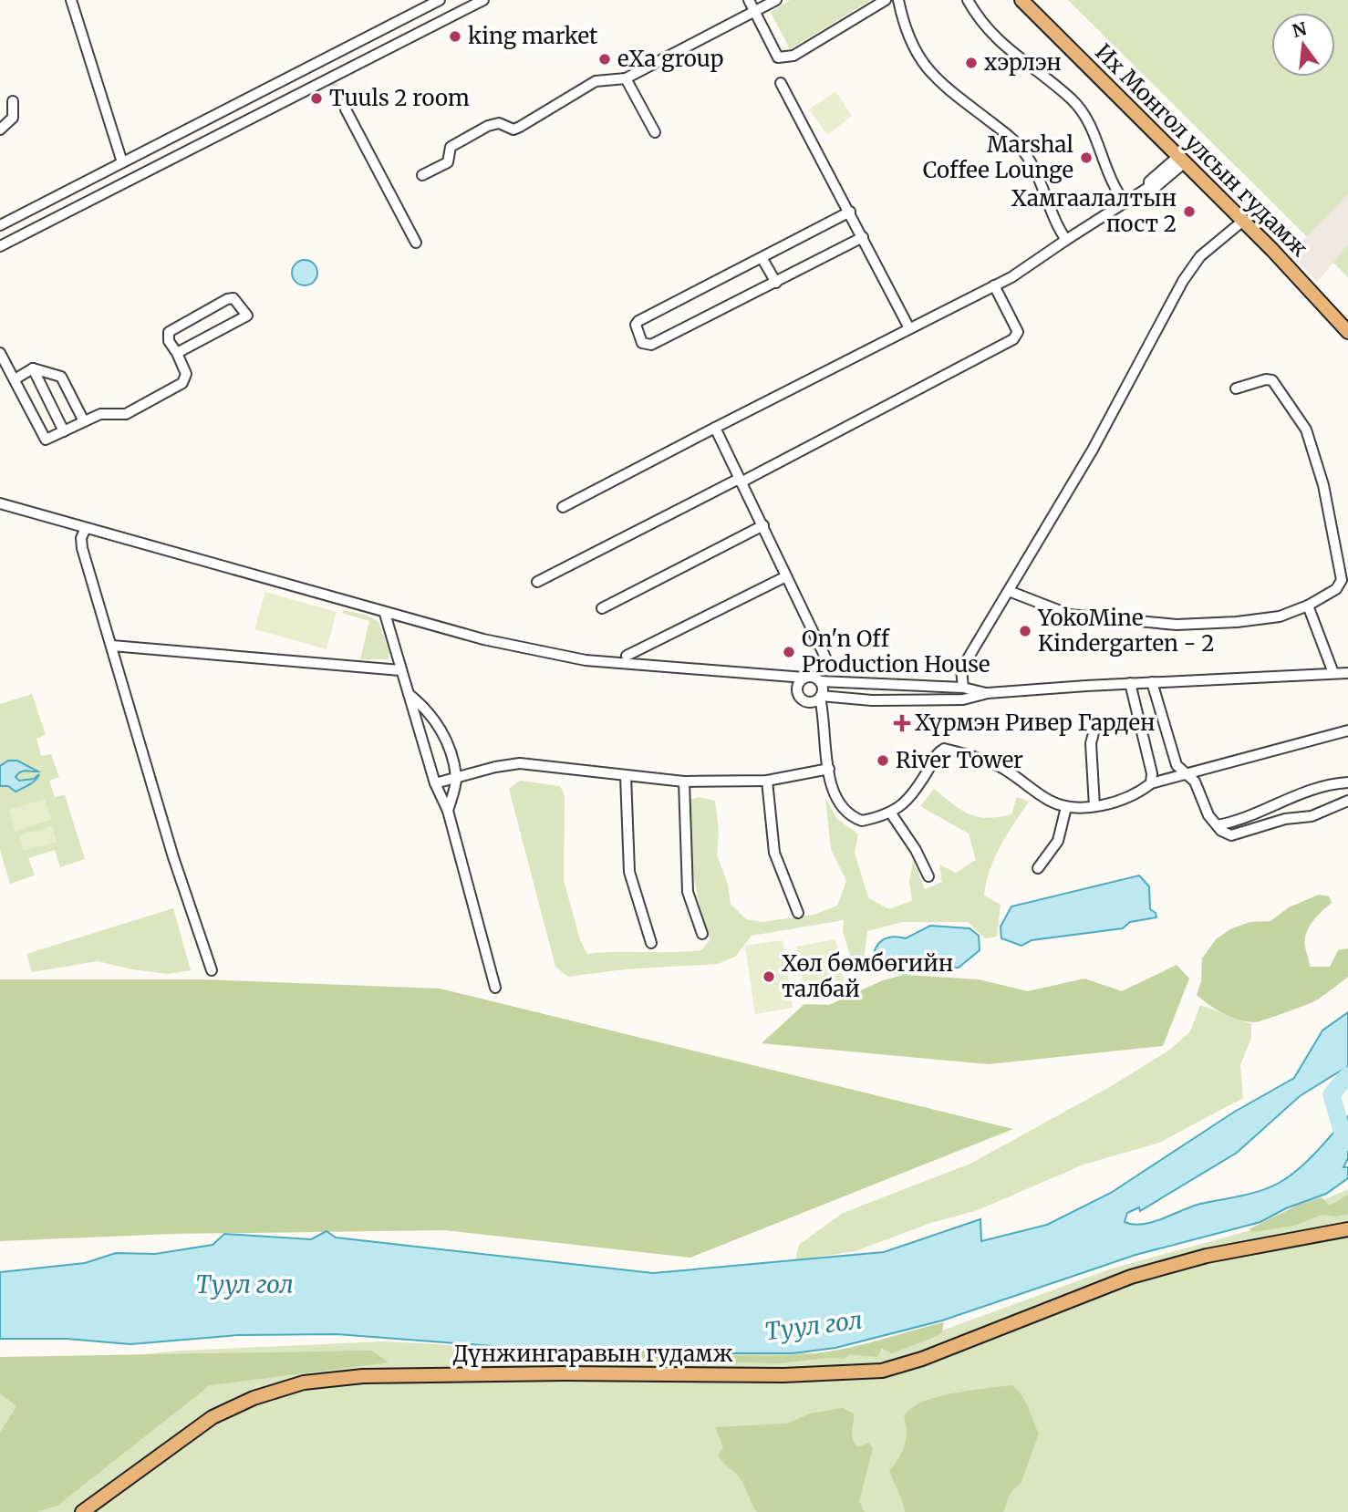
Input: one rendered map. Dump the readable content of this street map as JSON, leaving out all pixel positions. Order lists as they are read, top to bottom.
{
  "streets": {
    "main road": ["Их Монгол улсын гудамж", "Дүнжингаравын гудамж"]
  },
  "water": ["Туул гол"],
  "places": {
    "other": [
      "king market",
      "eXa group",
      "хэрлэн",
      "Tuuls 2 room",
      "Marshal Coffee Lounge",
      "Хамгаалалтын пост 2",
      "YokoMine Kindergarten - 2",
      "On'n Off Production House",
      "River Tower",
      "Хөл бөмбөгийн талбай"
    ],
    "health": ["Хүрмэн Ривер Гарден"]
  },
  "north": "top"
}
